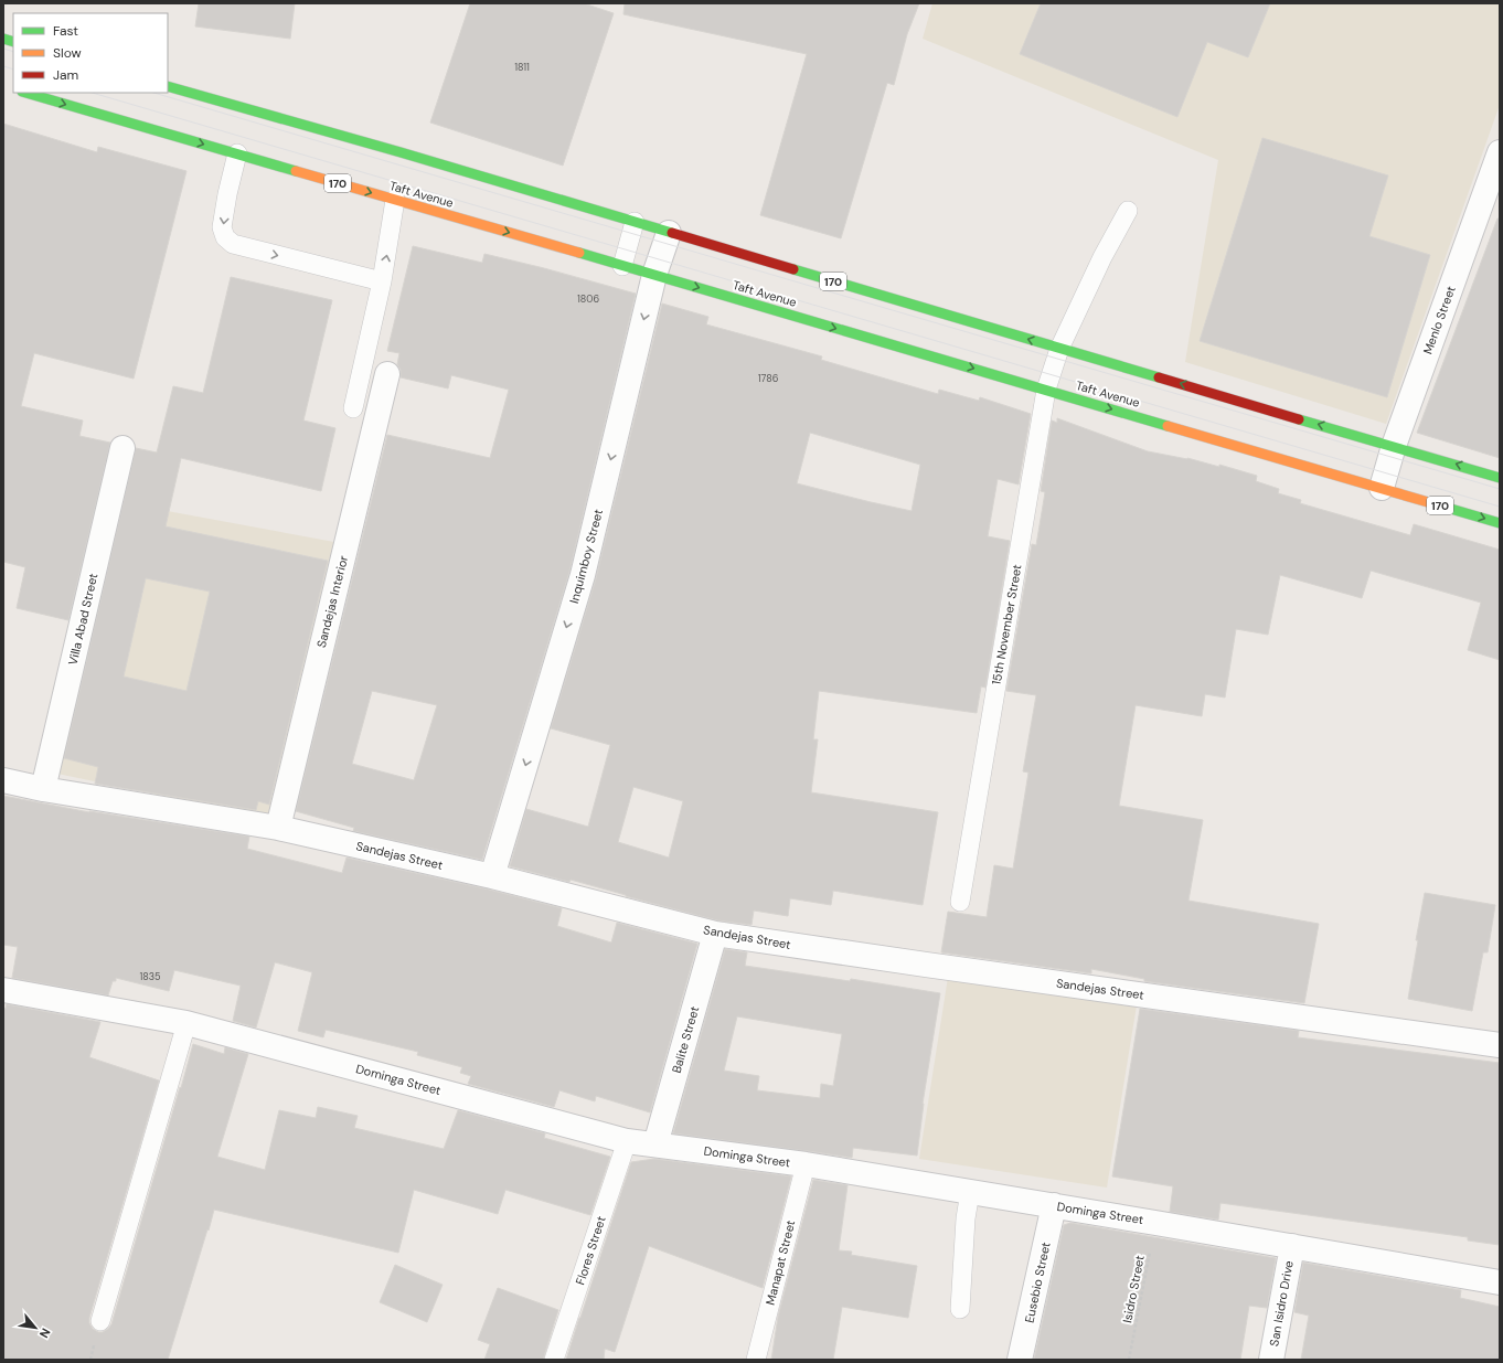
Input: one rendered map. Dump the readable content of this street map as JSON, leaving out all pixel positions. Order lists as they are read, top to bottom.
{
  "streets": {
    "main road": ["170", "Taft Avenue"],
    "street": [
      "Menlo Street",
      "Inquimboy Street",
      "Sandejas Interior",
      "Villa Abad Street",
      "Sandejas Street",
      "Balite Street",
      "Dominga Street",
      "Eusebio Street",
      "San Isidro Drive"
    ],
    "lane": ["15th November Street", "Flores Street", "Manapat Street"],
    "path": ["Isidro Street"]
  },
  "crossings": [
    ["170", "Menlo Street"],
    ["170", "Inquimboy Street"],
    ["170", "15th November Street"],
    ["Taft Avenue", "Menlo Street"],
    ["Taft Avenue", "Inquimboy Street"],
    ["Taft Avenue", "15th November Street"],
    ["Inquimboy Street", "Sandejas Street"],
    ["Sandejas Interior", "Sandejas Street"],
    ["Villa Abad Street", "Sandejas Street"],
    ["Sandejas Street", "Balite Street"],
    ["Balite Street", "Dominga Street"],
    ["Dominga Street", "Flores Street"],
    ["Dominga Street", "Manapat Street"],
    ["Dominga Street", "Eusebio Street"],
    ["Dominga Street", "Isidro Street"],
    ["Dominga Street", "San Isidro Drive"]
  ],
  "one_way": ["Inquimboy Street"],
  "house_numbers": [
    "1811",
    "1806",
    "1786",
    "1835"
  ],
  "legend": ["Fast", "Slow", "Jam"],
  "north": "bottom right"
}
